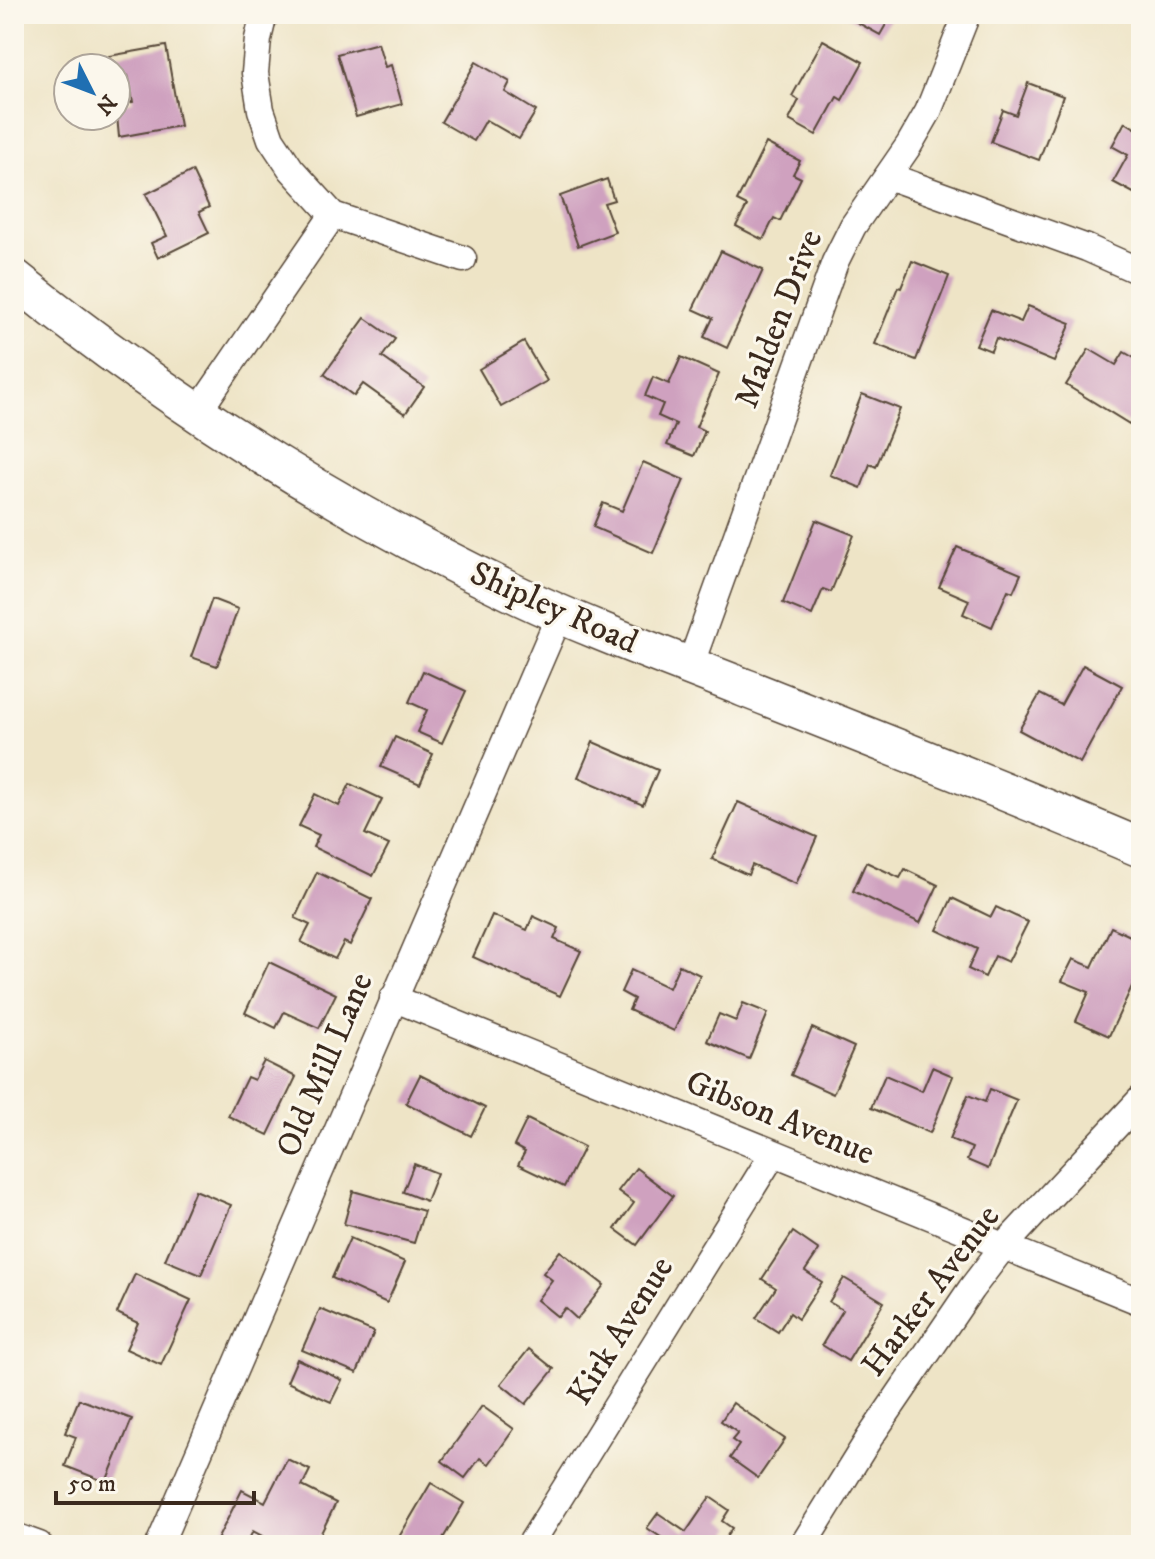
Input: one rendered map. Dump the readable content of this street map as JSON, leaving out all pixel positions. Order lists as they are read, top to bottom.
{
  "streets": {
    "main road": ["Shipley Road"],
    "street": [
      "Malden Drive",
      "Old Mill Lane",
      "Gibson Avenue",
      "Harker Avenue",
      "Kirk Avenue"
    ]
  },
  "crossings": [
    ["Malden Drive", "Shipley Road"],
    ["Shipley Road", "Old Mill Lane"],
    ["Old Mill Lane", "Gibson Avenue"],
    ["Gibson Avenue", "Harker Avenue"],
    ["Gibson Avenue", "Kirk Avenue"]
  ],
  "scale_bar": "50 m",
  "north": "bottom right"
}
